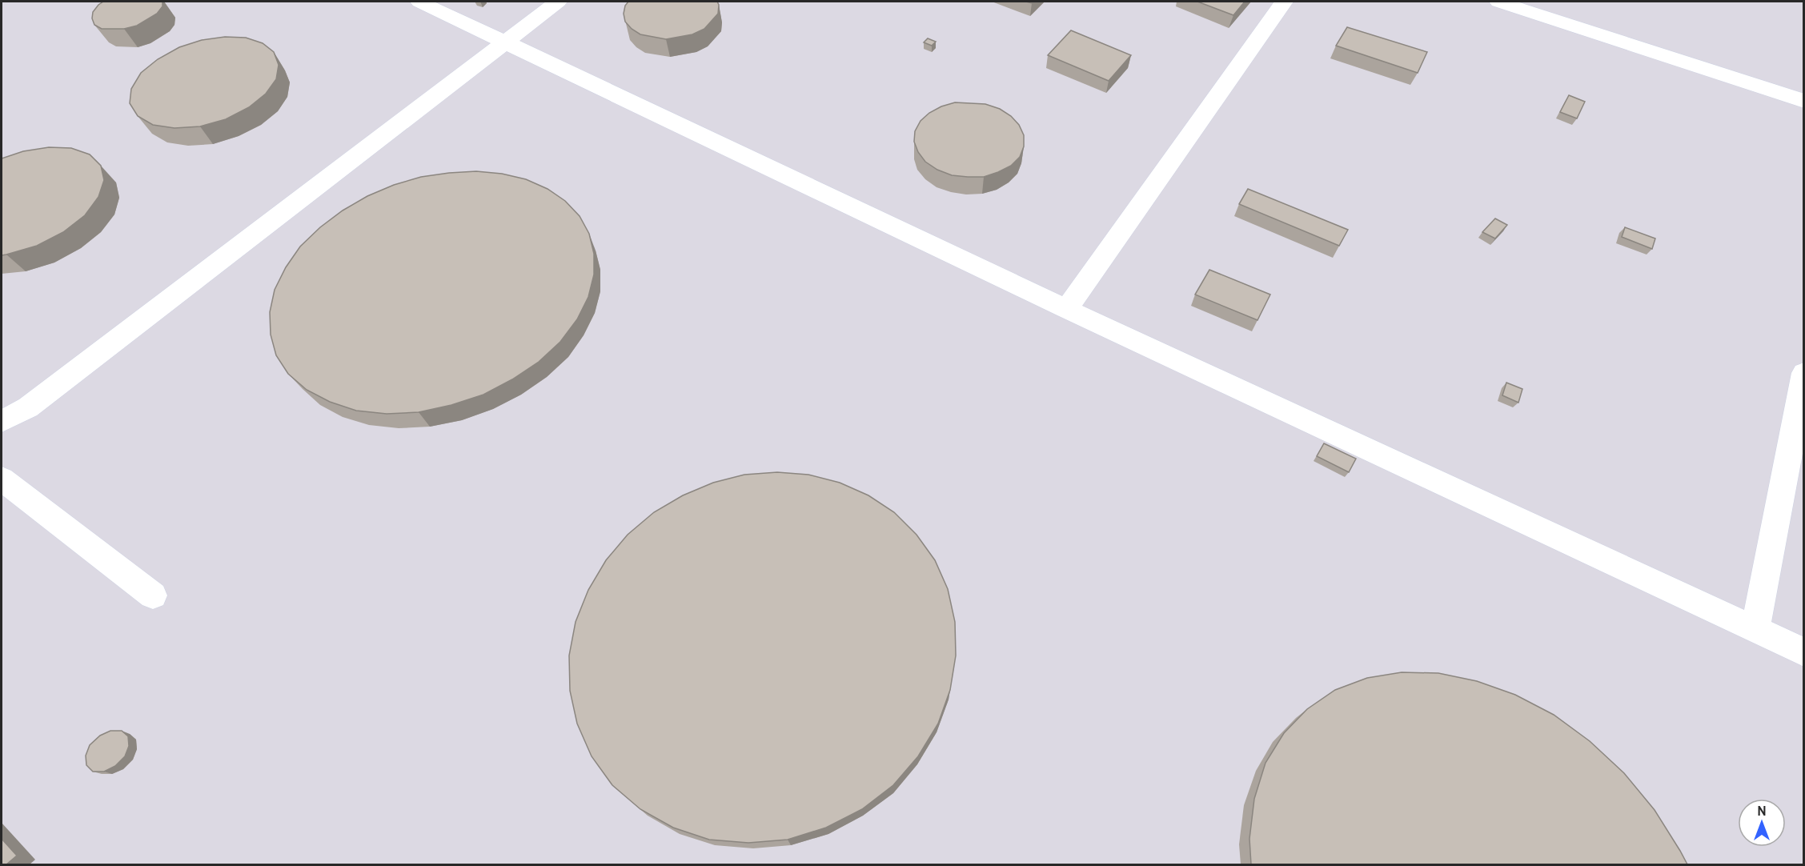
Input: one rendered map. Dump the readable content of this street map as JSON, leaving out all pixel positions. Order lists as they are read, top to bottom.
{
  "north": "top"
}
